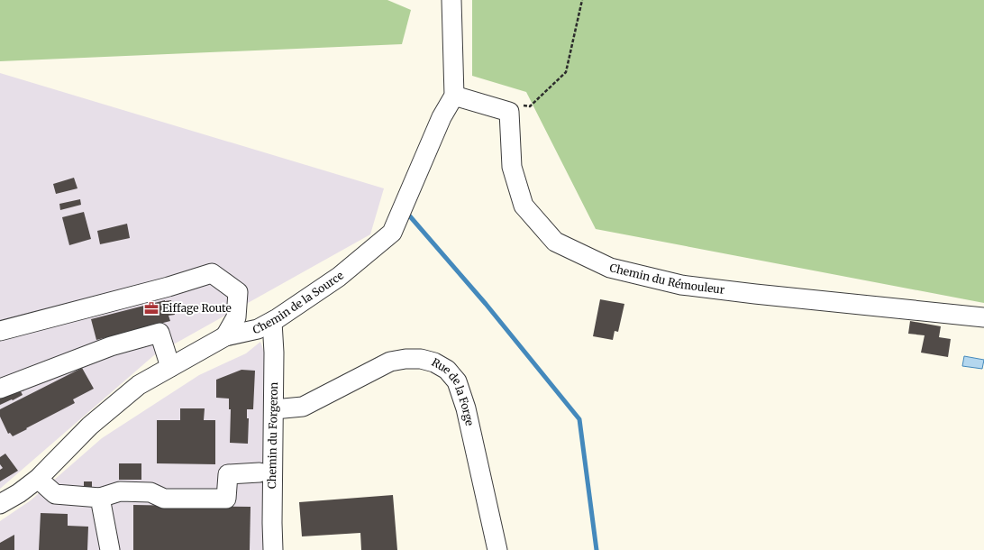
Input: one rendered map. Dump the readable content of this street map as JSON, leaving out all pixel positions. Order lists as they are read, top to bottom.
{
  "streets": {
    "street": [
      "Chemin du Rémouleur",
      "Chemin de la Source",
      "Rue de la Forge",
      "Chemin du Forgeron"
    ]
  },
  "crossings": [
    ["Chemin du Rémouleur", "Chemin de la Source"],
    ["Chemin de la Source", "Chemin du Forgeron"],
    ["Rue de la Forge", "Chemin du Forgeron"]
  ],
  "places": {
    "office": ["Eiffage Route"]
  }
}
